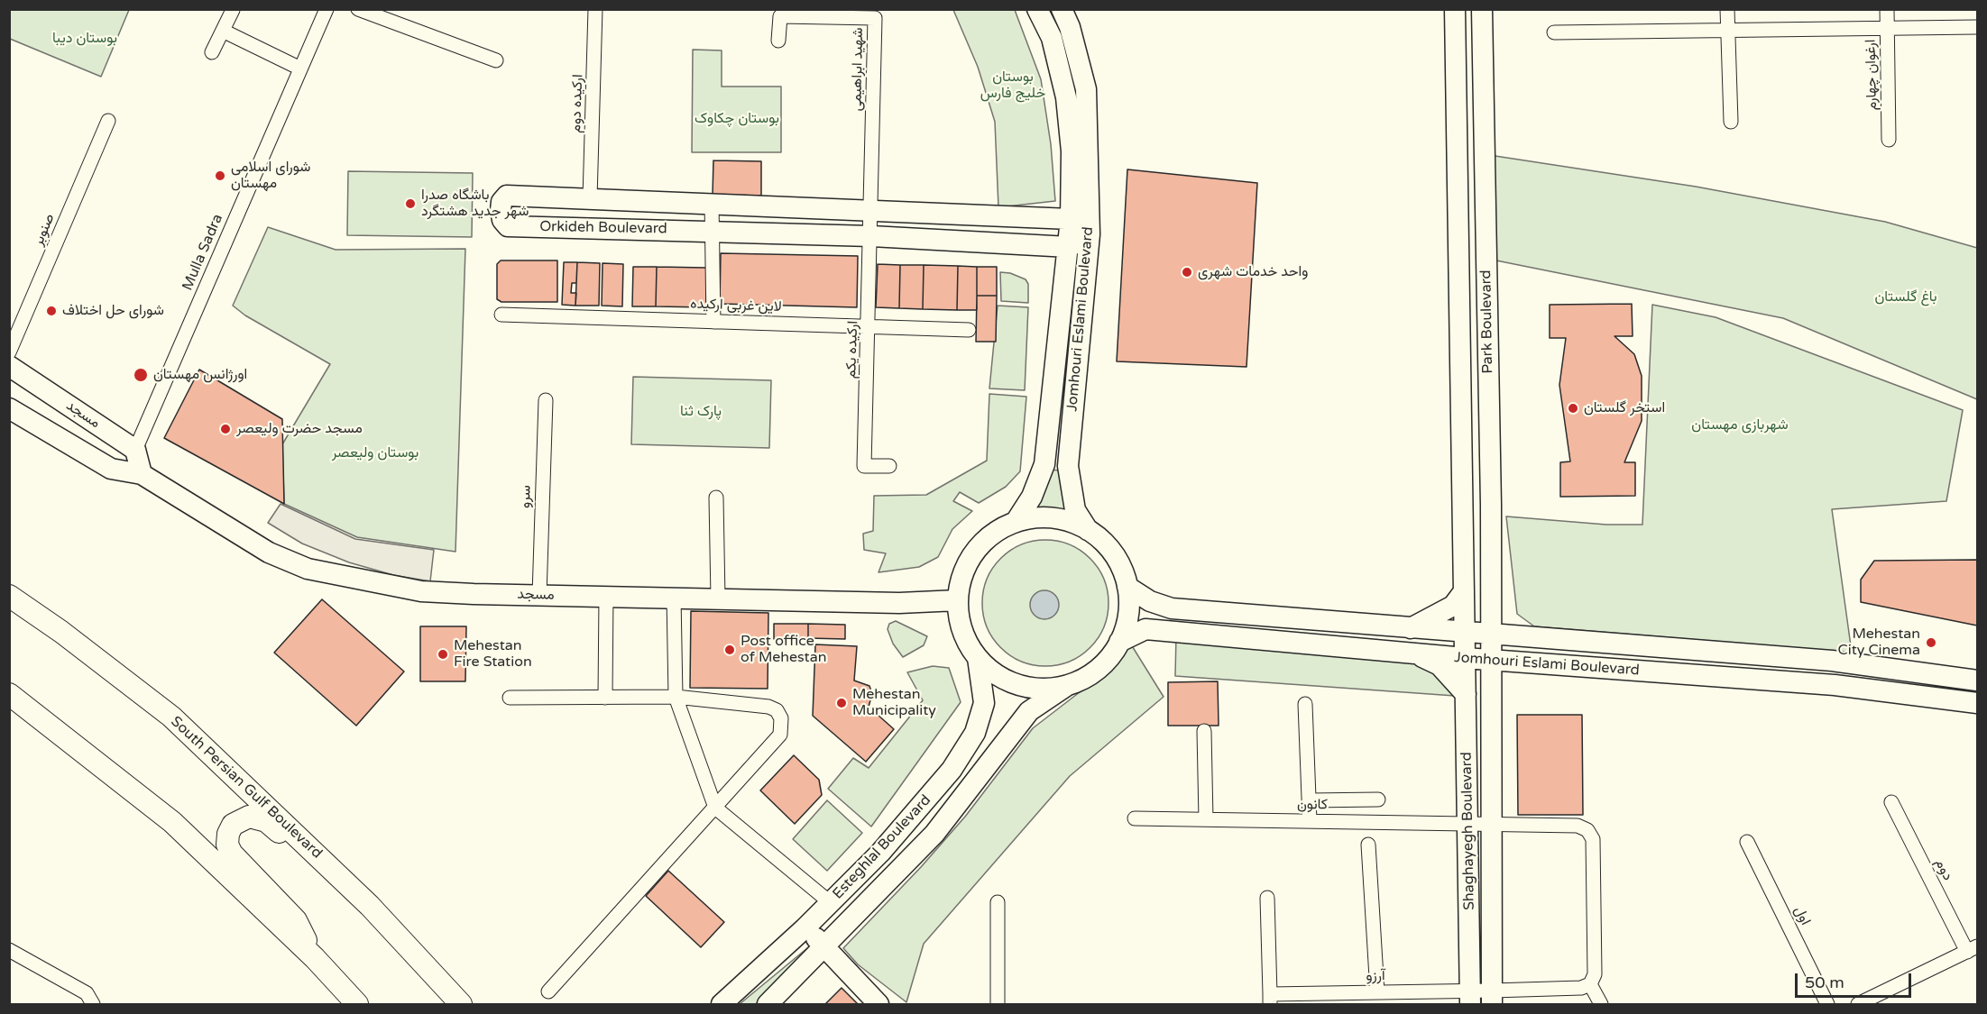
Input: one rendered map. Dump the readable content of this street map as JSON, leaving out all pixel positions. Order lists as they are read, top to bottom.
{
  "streets": {
    "main road": ["South Persian Gulf Boulevard"],
    "street": [
      "شهید ابراهیمی",
      "ارغوان چهارم",
      "ارکیده دوم",
      "Orkideh Boulevard",
      "صنوبر",
      "Mulla Sadra",
      "لاین غربی ارکیده",
      "Jomhouri Eslami Boulevard",
      "Park Boulevard",
      "ارکیده یکم",
      "مسجد",
      "سرو",
      "کانون",
      "Shaghayegh Boulevard",
      "Esteghlal Boulevard",
      "دوم",
      "اول",
      "آرزو"
    ]
  },
  "crossings": [
    ["شهید ابراهیمی", "Orkideh Boulevard"],
    ["شهید ابراهیمی", "ارکیده یکم"],
    ["ارکیده دوم", "Orkideh Boulevard"],
    ["Orkideh Boulevard", "Jomhouri Eslami Boulevard"],
    ["Orkideh Boulevard", "ارکیده یکم"],
    ["Mulla Sadra", "مسجد"],
    ["لاین غربی ارکیده", "ارکیده یکم"],
    ["Jomhouri Eslami Boulevard", "Park Boulevard"],
    ["Jomhouri Eslami Boulevard", "مسجد"],
    ["Jomhouri Eslami Boulevard", "Shaghayegh Boulevard"],
    ["Jomhouri Eslami Boulevard", "Esteghlal Boulevard"],
    ["Park Boulevard", "Shaghayegh Boulevard"],
    ["مسجد", "سرو"],
    ["مسجد", "Esteghlal Boulevard"],
    ["کانون", "Shaghayegh Boulevard"],
    ["کانون", "آرزو"],
    ["Shaghayegh Boulevard", "آرزو"]
  ],
  "parks": [
    "بوستان دیبا",
    "بوستان خلیج فارس",
    "بوستان چکاوک",
    "باغ گلستان",
    "پارک ثنا",
    "شهربازی مهستان",
    "بوستان ولیعصر"
  ],
  "places": [
    "شورای اسلامی مهستان",
    "باشگاه صدرا شهر جدید هشتگرد",
    "واحد خدمات شهری",
    "شورای حل اختلاف",
    "اورژانس مهستان",
    "استخر گلستان",
    "مسجد حضرت ولیعصر",
    "Mehestan City Cinema",
    "Post office of Mehestan",
    "Mehestan Fire Station",
    "Mehestan Municipality"
  ],
  "scale_bar": "50 m"
}
